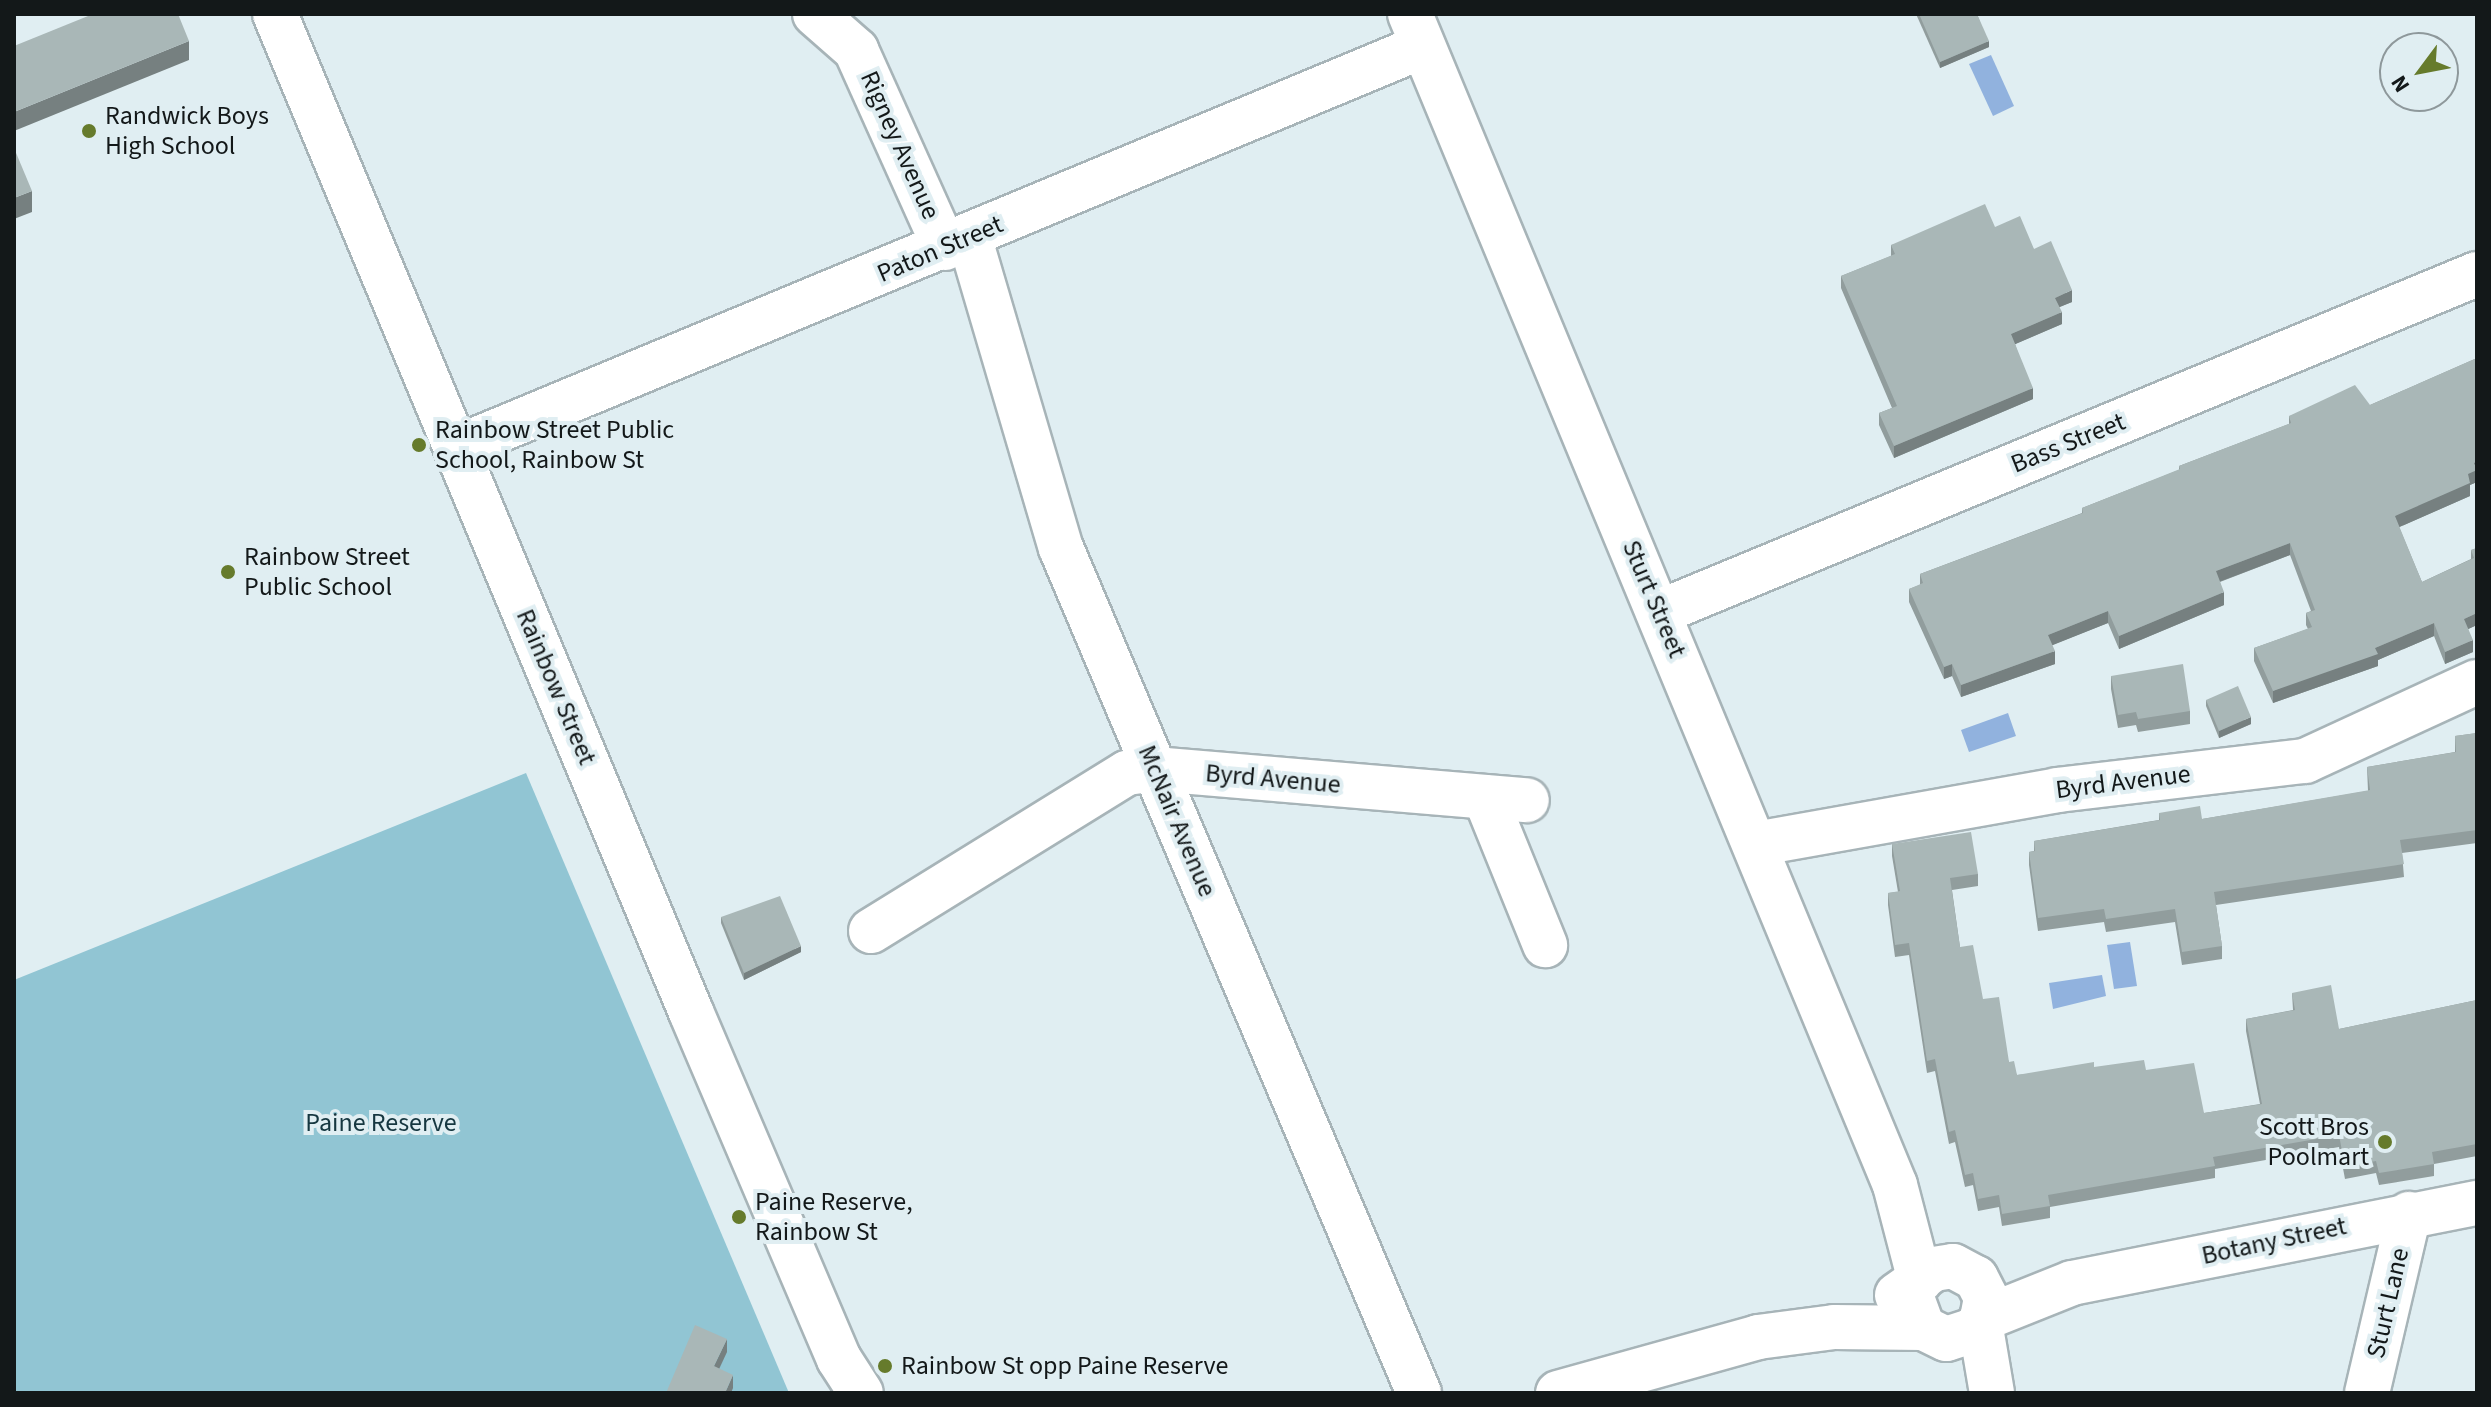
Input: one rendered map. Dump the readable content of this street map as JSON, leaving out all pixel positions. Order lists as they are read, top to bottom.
{
  "streets": {
    "street": [
      "Rigney Avenue",
      "Paton Street",
      "Bass Street",
      "Sturt Street",
      "Rainbow Street",
      "Byrd Avenue",
      "McNair Avenue",
      "Botany Street",
      "Sturt Lane"
    ]
  },
  "crossings": [
    ["Rigney Avenue", "Paton Street"],
    ["Rigney Avenue", "McNair Avenue"],
    ["Paton Street", "Sturt Street"],
    ["Paton Street", "Rainbow Street"],
    ["Paton Street", "McNair Avenue"],
    ["Bass Street", "Sturt Street"],
    ["Sturt Street", "Byrd Avenue"],
    ["Sturt Street", "Botany Street"],
    ["Byrd Avenue", "McNair Avenue"],
    ["Botany Street", "Sturt Lane"]
  ],
  "parks": ["Paine Reserve"],
  "places": [
    "Randwick Boys High School",
    "Rainbow Street Public School, Rainbow St",
    "Rainbow Street Public School",
    "Scott Bros Poolmart",
    "Paine Reserve, Rainbow St",
    "Rainbow St opp Paine Reserve"
  ],
  "north": "bottom left"
}
